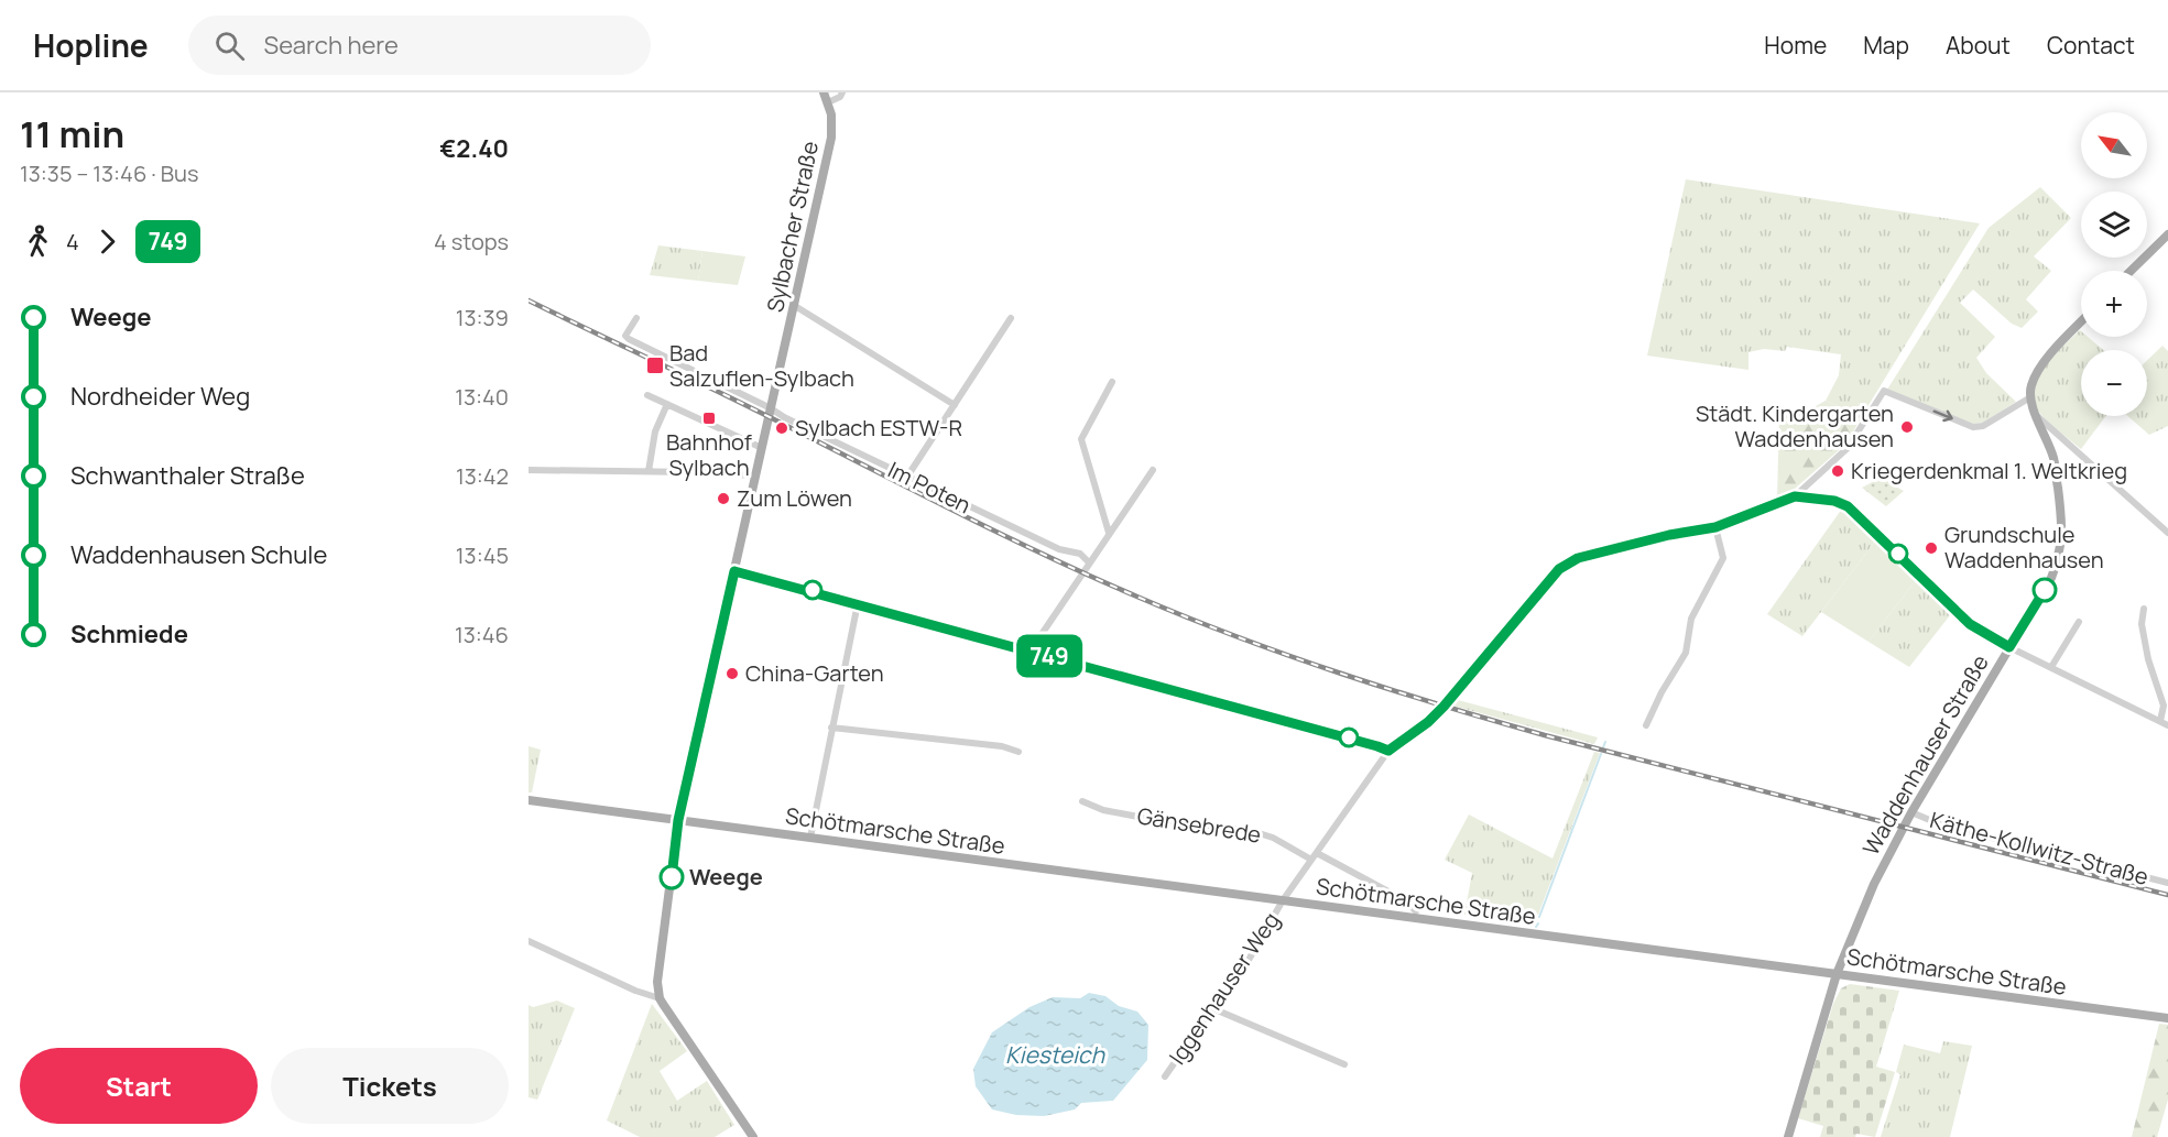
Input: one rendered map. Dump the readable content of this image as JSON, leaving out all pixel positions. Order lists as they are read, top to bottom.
{
  "streets": {
    "main road": ["Sylbacher Straße", "Waddenhauser Straße", "Schötmarsche Straße"],
    "street": [
      "Im Poten",
      "Gänsebrede",
      "Käthe-Kollwitz-Straße",
      "Iggenhauser Weg"
    ]
  },
  "crossings": [
    ["Sylbacher Straße", "Im Poten"],
    ["Sylbacher Straße", "Schötmarsche Straße"],
    ["Waddenhauser Straße", "Schötmarsche Straße"],
    ["Waddenhauser Straße", "Käthe-Kollwitz-Straße"],
    ["Gänsebrede", "Iggenhauser Weg"],
    ["Schötmarsche Straße", "Iggenhauser Weg"]
  ],
  "water": ["Kiesteich"],
  "places": {
    "transit": ["Bad Salzuflen-Sylbach", "Bahnhof Sylbach"],
    "other": [
      "Städt. Kindergarten Waddenhausen",
      "Sylbach ESTW-R",
      "Kriegerdenkmal 1. Weltkrieg",
      "Zum Löwen",
      "Grundschule Waddenhausen",
      "China-Garten",
      "Weege"
    ]
  },
  "lines": ["bus line 749"],
  "north": "top left",
  "page": {
    "header": "Hopline",
    "search": "Search here",
    "nav": [
      "Home",
      "Map",
      "About",
      "Contact"
    ],
    "heading": ["11 min", "13:35 – 13:46 · Bus", "€2.40"],
    "on_map": "749",
    "map_buttons": ["+", "−"],
    "legs": ["4", "749", "4 stops"],
    "list": [
      {
        "name": "Weege",
        "value": "13:39"
      },
      {
        "name": "Nordheider Weg",
        "value": "13:40"
      },
      {
        "name": "Schwanthaler Straße",
        "value": "13:42"
      },
      {
        "name": "Waddenhausen Schule",
        "value": "13:45"
      },
      {
        "name": "Schmiede",
        "value": "13:46"
      }
    ],
    "buttons": ["Start", "Tickets"]
  }
}
